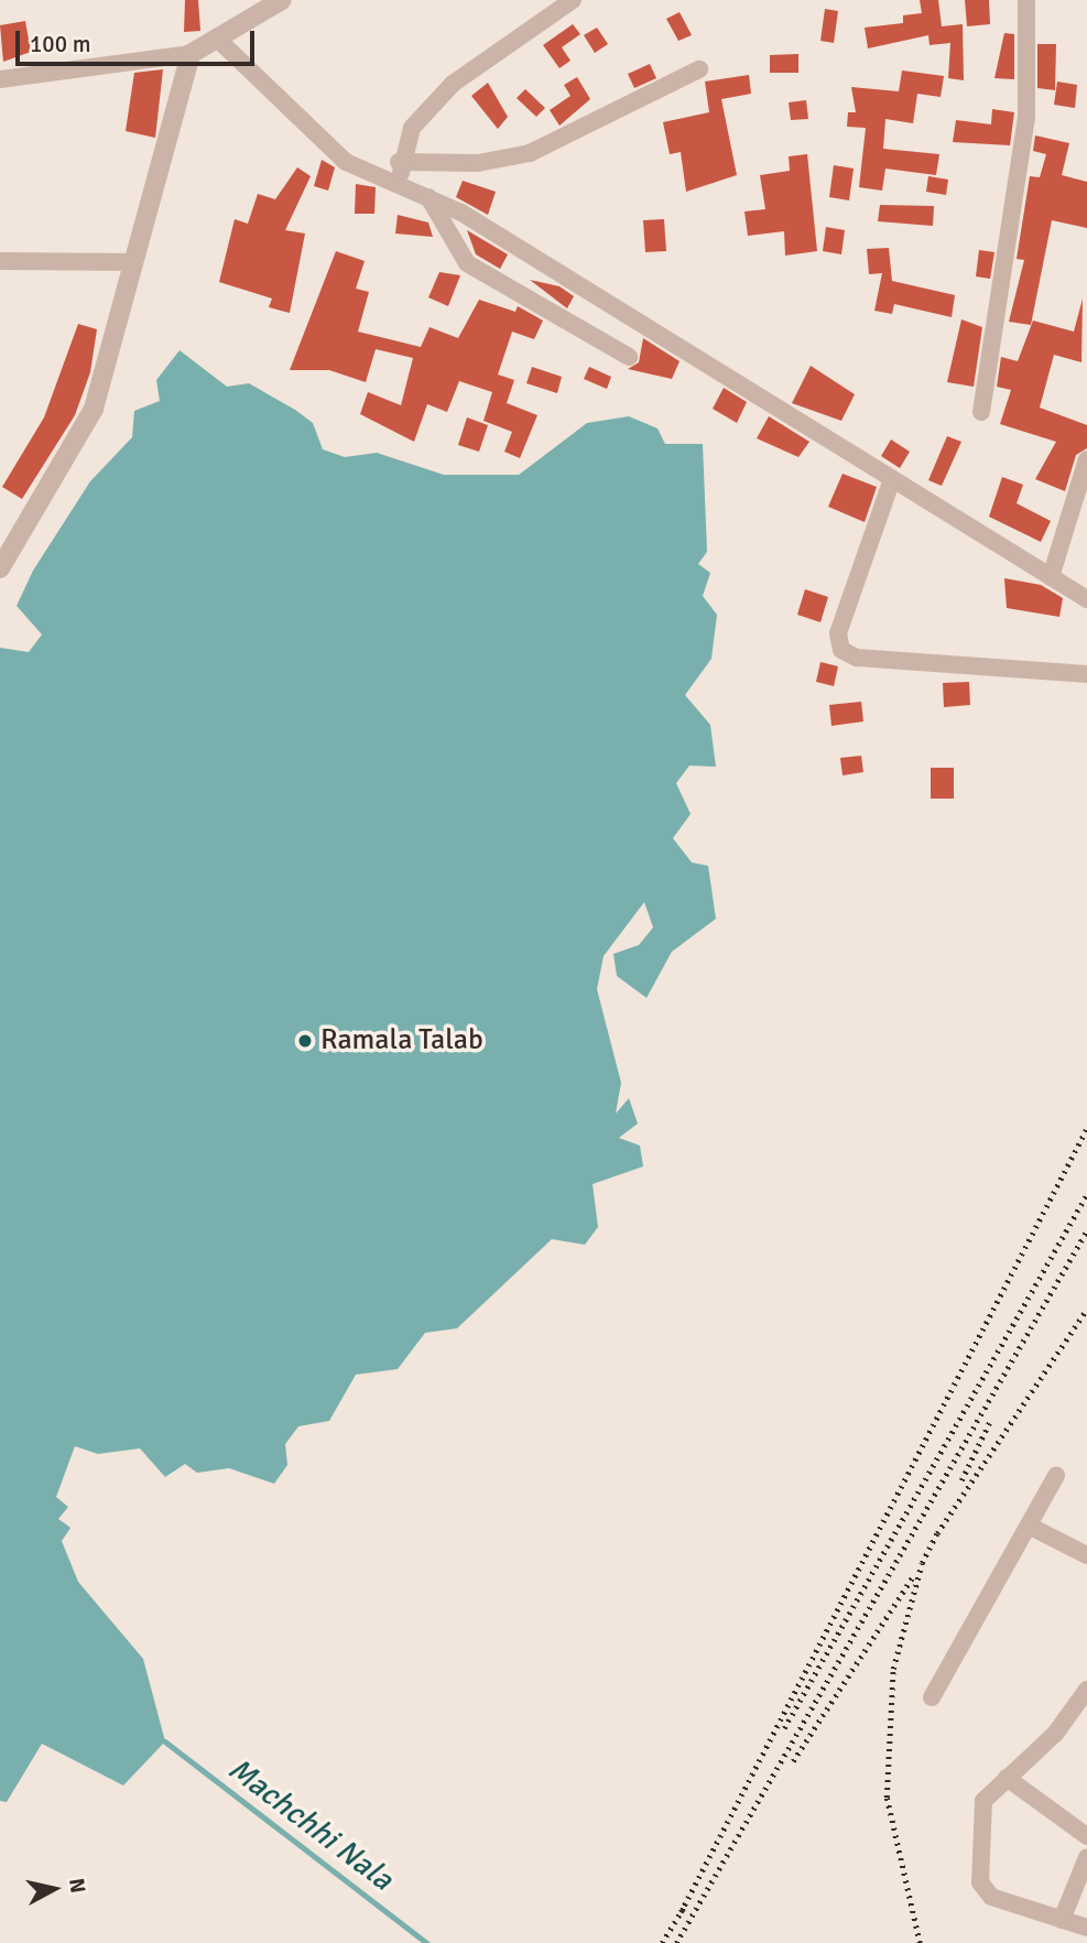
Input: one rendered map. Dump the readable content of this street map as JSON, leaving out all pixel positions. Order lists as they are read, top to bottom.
{
  "water": ["Machchhi Nala"],
  "places": ["Ramala Talab"],
  "scale_bar": "100 m",
  "north": "right"
}
